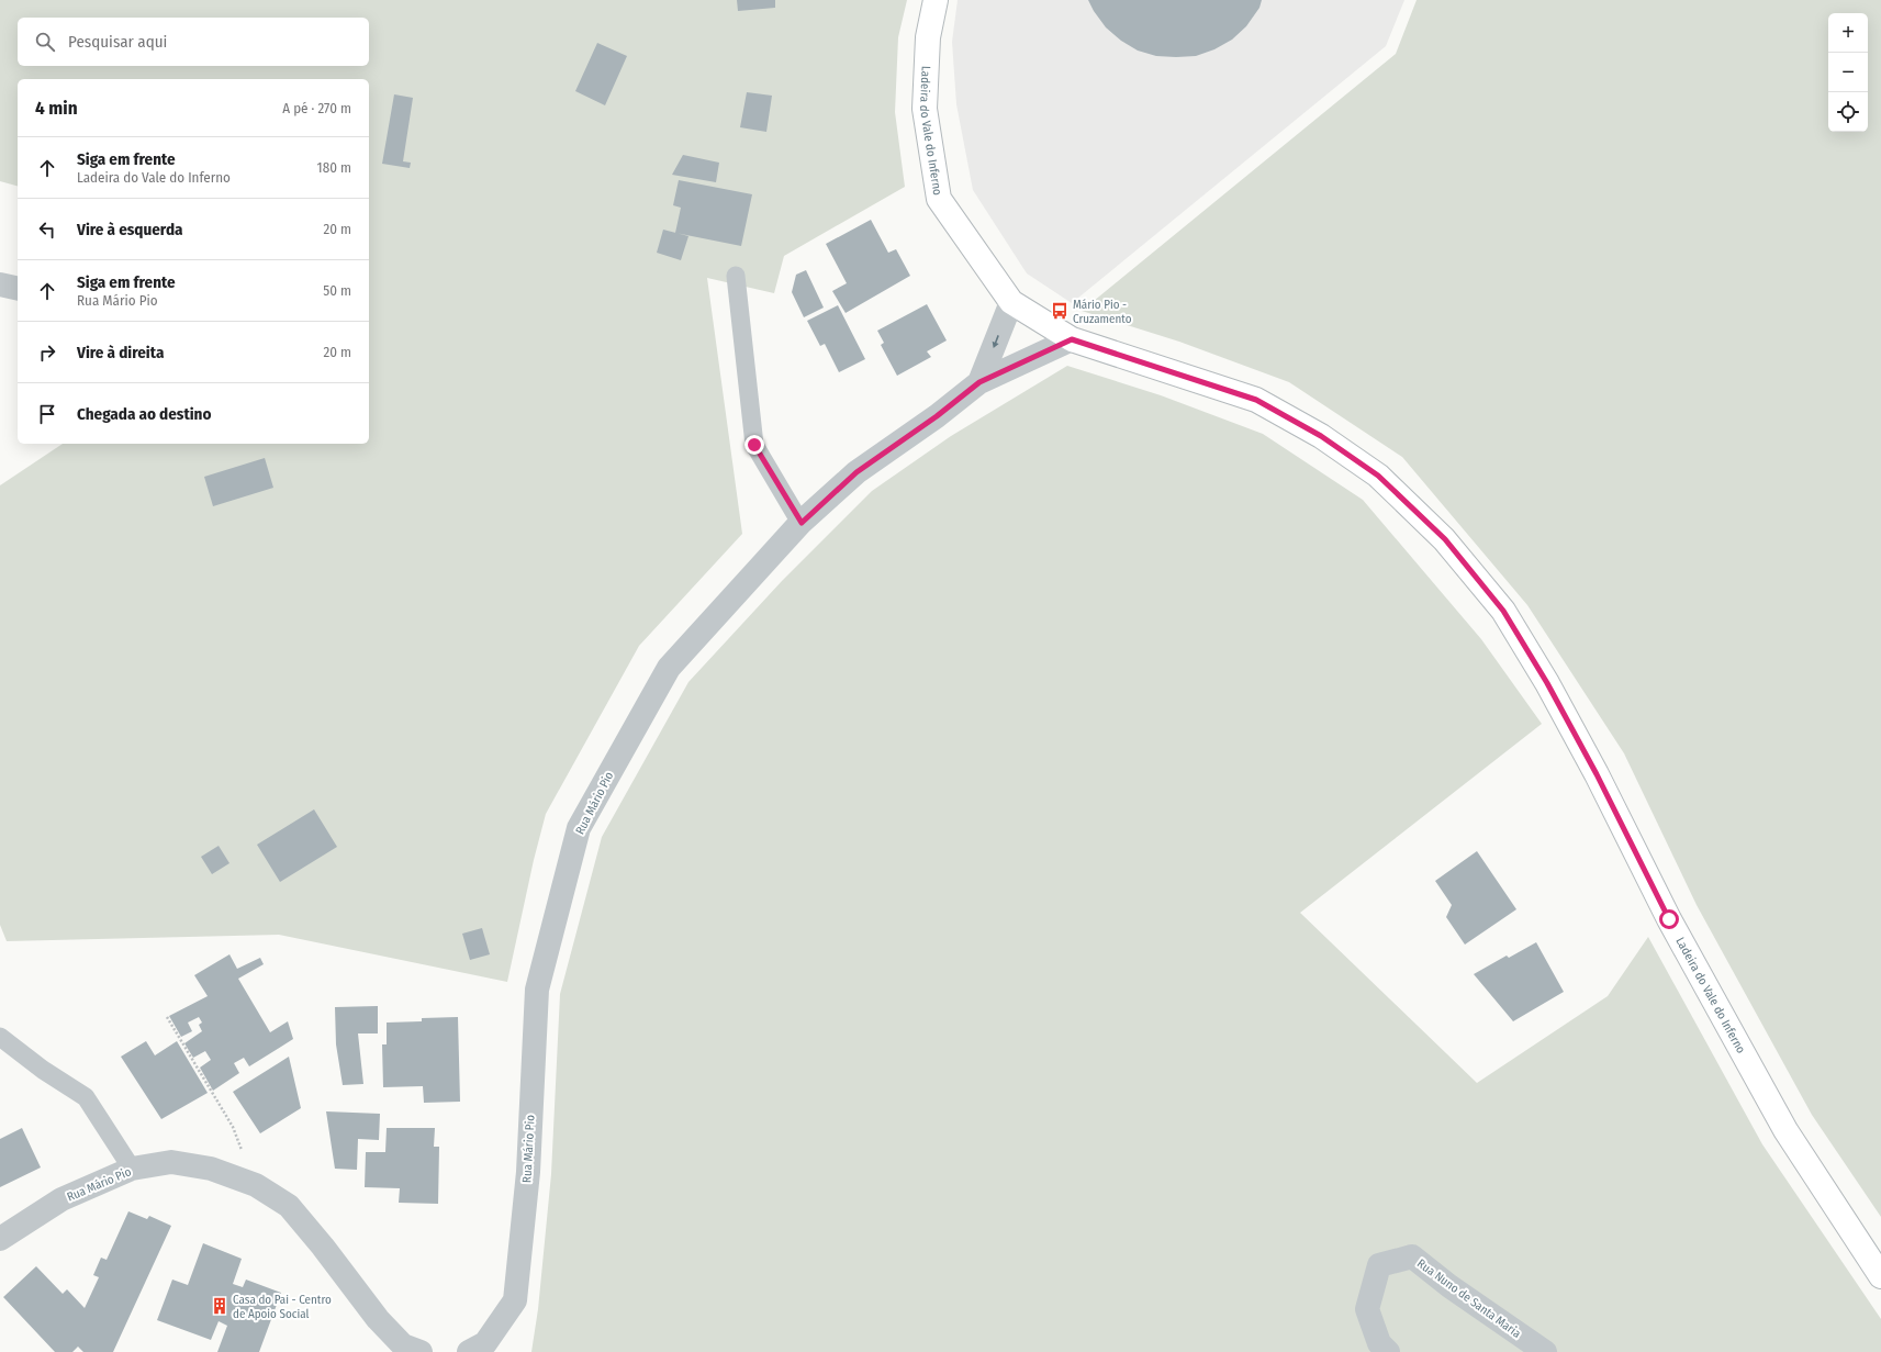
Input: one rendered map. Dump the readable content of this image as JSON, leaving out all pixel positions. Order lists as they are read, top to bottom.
{
  "streets": {
    "main road": ["Ladeira do Vale do Inferno"],
    "street": ["Rua Mário Pio", "Rua Nuno de Santa Maria"]
  },
  "crossings": [
    ["Ladeira do Vale do Inferno", "Rua Mário Pio"]
  ],
  "places": {
    "bus stop": ["Mário Pio - Cruzamento"],
    "building": ["Casa do Pai - Centro de Apoio Social"]
  },
  "page": {
    "map_buttons": ["+", "−"],
    "search": "Pesquisar aqui",
    "heading": ["4 min", "A pé · 270 m"],
    "list": [
      ["Siga em frente", "Ladeira do Vale do Inferno", "180 m"],
      ["Vire à esquerda", "20 m"],
      ["Siga em frente", "Rua Mário Pio", "50 m"],
      ["Vire à direita", "20 m"],
      "Chegada ao destino"
    ]
  }
}
